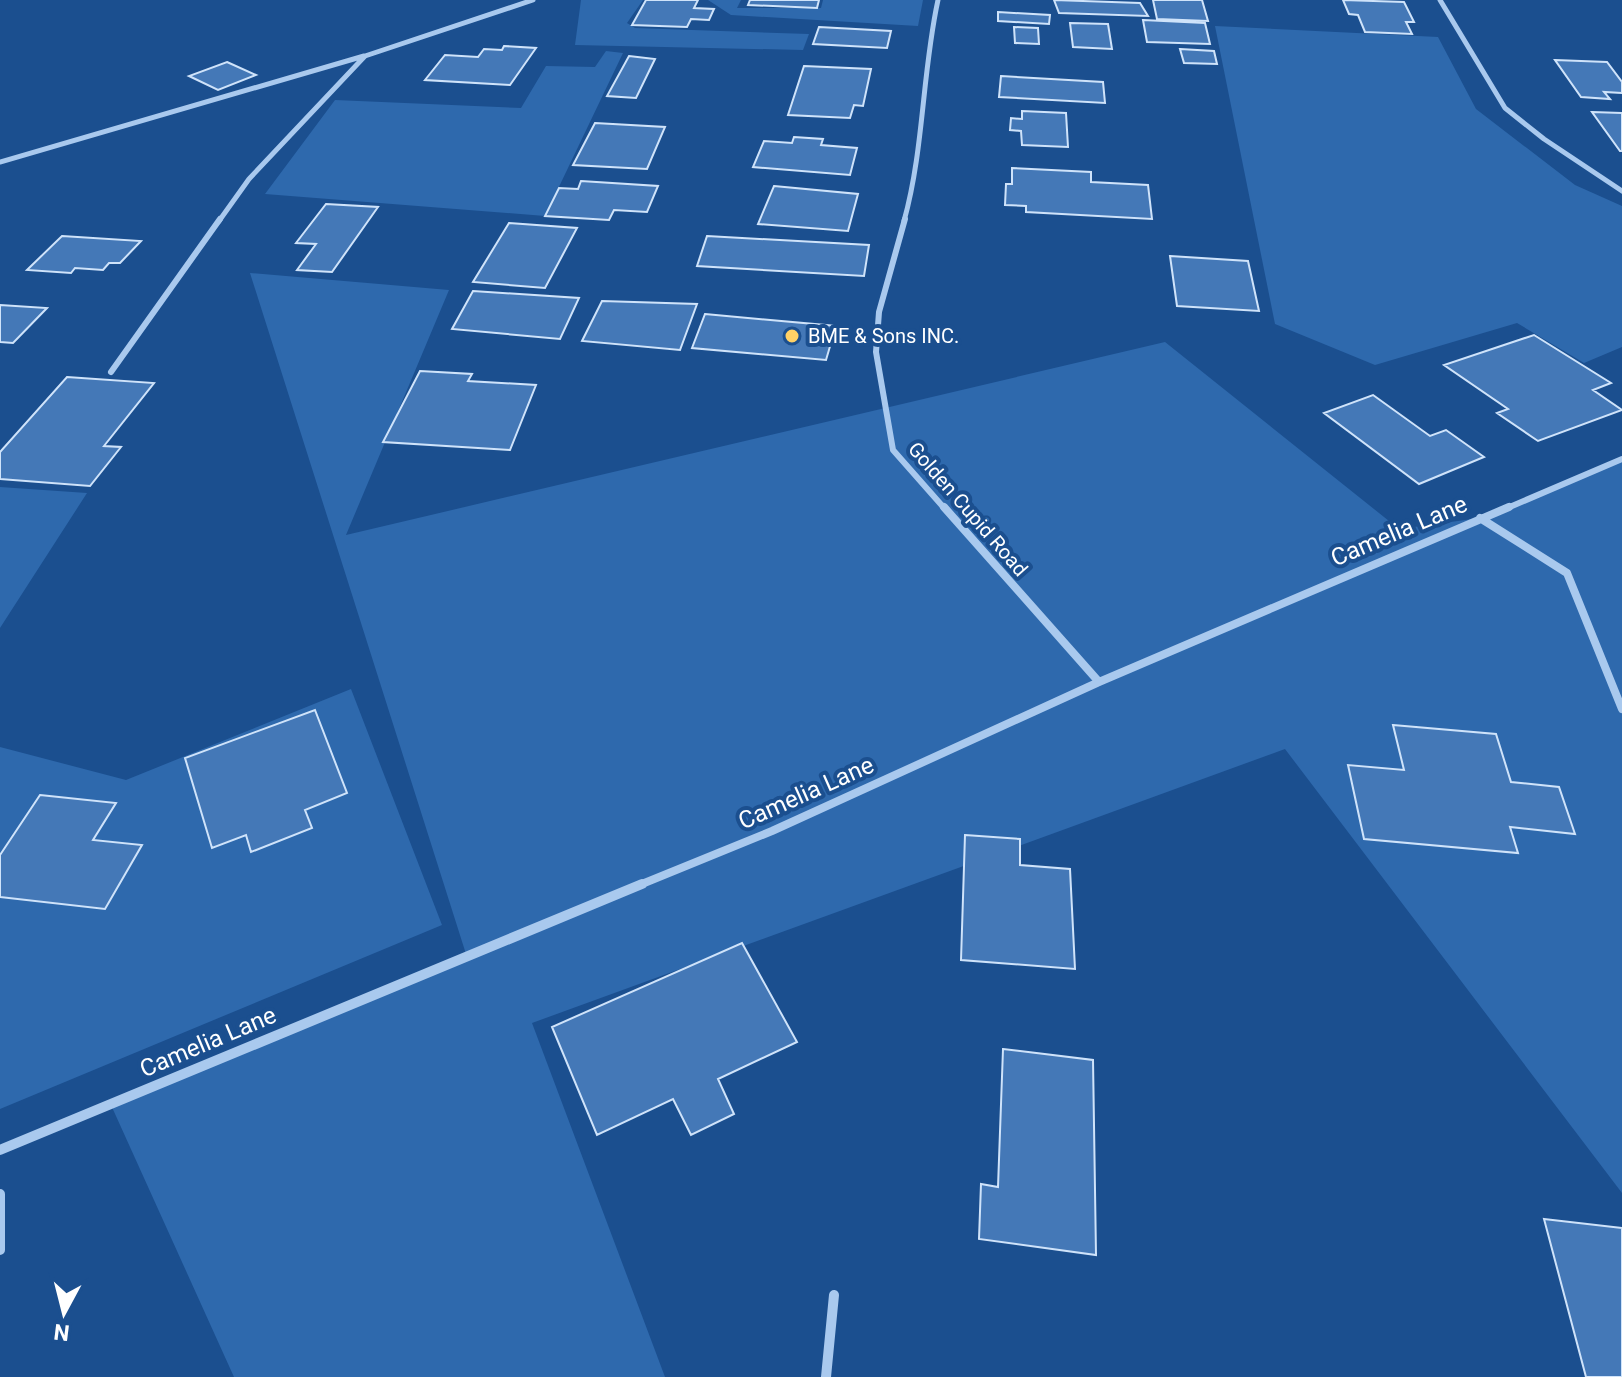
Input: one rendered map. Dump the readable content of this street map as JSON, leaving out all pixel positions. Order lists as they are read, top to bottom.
{
  "streets": {
    "street": ["Golden Cupid Road", "Camelia Lane"]
  },
  "crossings": [
    ["Golden Cupid Road", "Camelia Lane"]
  ],
  "places": ["BME & Sons INC."],
  "north": "bottom"
}
